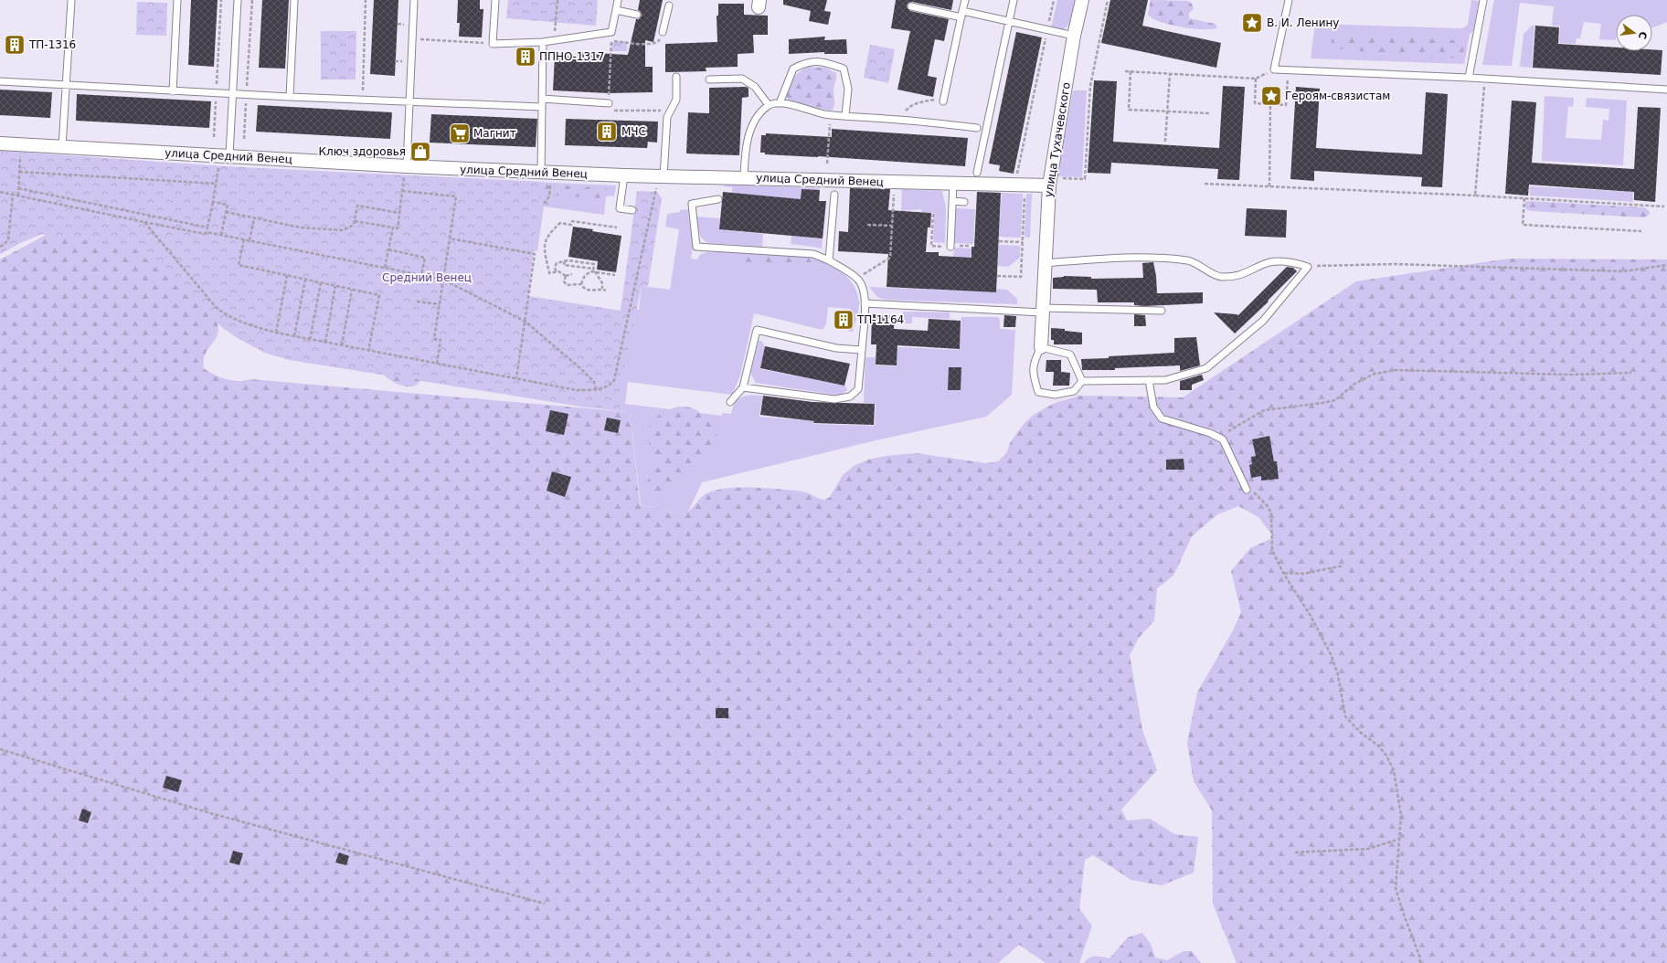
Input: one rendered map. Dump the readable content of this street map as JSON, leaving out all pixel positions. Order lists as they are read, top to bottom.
{
  "streets": {
    "street": ["улица Тухачевского", "улица Средний Венец"]
  },
  "crossings": [
    ["улица Тухачевского", "улица Средний Венец"]
  ],
  "parks": ["Средний Венец"],
  "places": {
    "place": ["В. И. Ленину", "Героям-связистам"],
    "building": [
      "ТП-1316",
      "ППНО-1317",
      "МЧС",
      "ТП-1164"
    ],
    "supermarket": ["Магнит"],
    "shop": ["Ключ здоровья"]
  },
  "north": "right"
}
